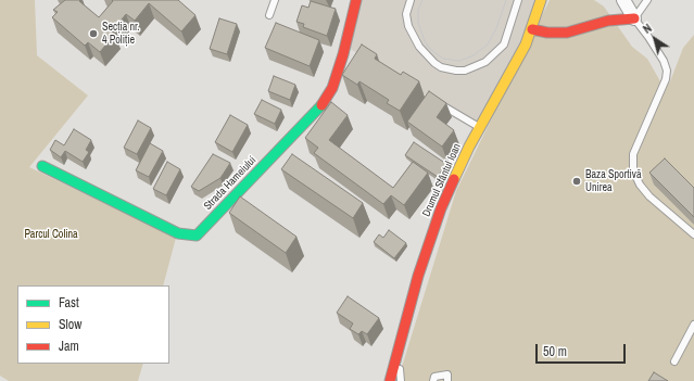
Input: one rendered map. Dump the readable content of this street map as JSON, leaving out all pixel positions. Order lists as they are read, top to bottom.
{
  "streets": {
    "street": ["Drumul Sfântul Ioan", "Strada Hameiului"]
  },
  "parks": ["Parcul Colina"],
  "places": ["Secția nr. 4 Poliție", "Baza Sportivă Unirea"],
  "legend": ["Fast", "Slow", "Jam"],
  "scale_bar": "50 m",
  "north": "top left"
}
